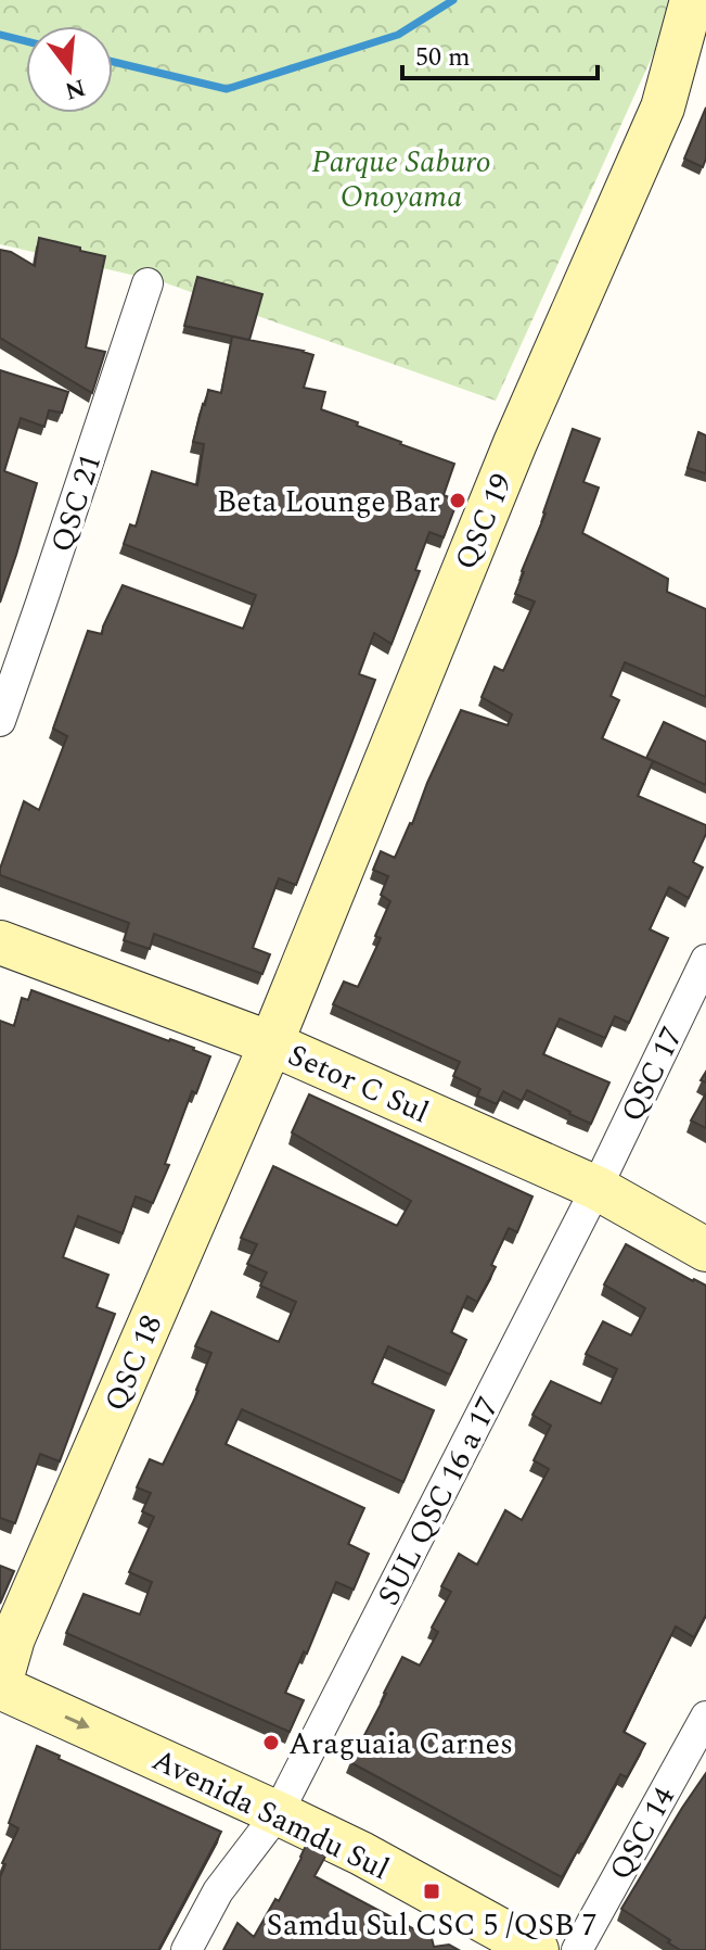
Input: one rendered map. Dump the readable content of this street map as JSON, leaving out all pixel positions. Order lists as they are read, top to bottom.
{
  "streets": {
    "street": [
      "QSC 21",
      "QSC 19",
      "QSC 17",
      "Setor C Sul",
      "QSC 18",
      "SUL QSC 16 a 17",
      "Avenida Samdu Sul",
      "QSC 14"
    ]
  },
  "crossings": [
    ["QSC 19", "Setor C Sul"],
    ["QSC 19", "QSC 18"],
    ["QSC 17", "Setor C Sul"],
    ["QSC 17", "SUL QSC 16 a 17"],
    ["Setor C Sul", "QSC 18"],
    ["Setor C Sul", "SUL QSC 16 a 17"],
    ["QSC 18", "Avenida Samdu Sul"],
    ["SUL QSC 16 a 17", "Avenida Samdu Sul"]
  ],
  "one_way": ["Avenida Samdu Sul"],
  "parks": ["Parque Saburo Onoyama"],
  "places": {
    "other": ["Beta Lounge Bar", "Araguaia Carnes"],
    "transit": ["Samdu Sul CSC 5 /QSB 7"]
  },
  "scale_bar": "50 m",
  "north": "bottom"
}
